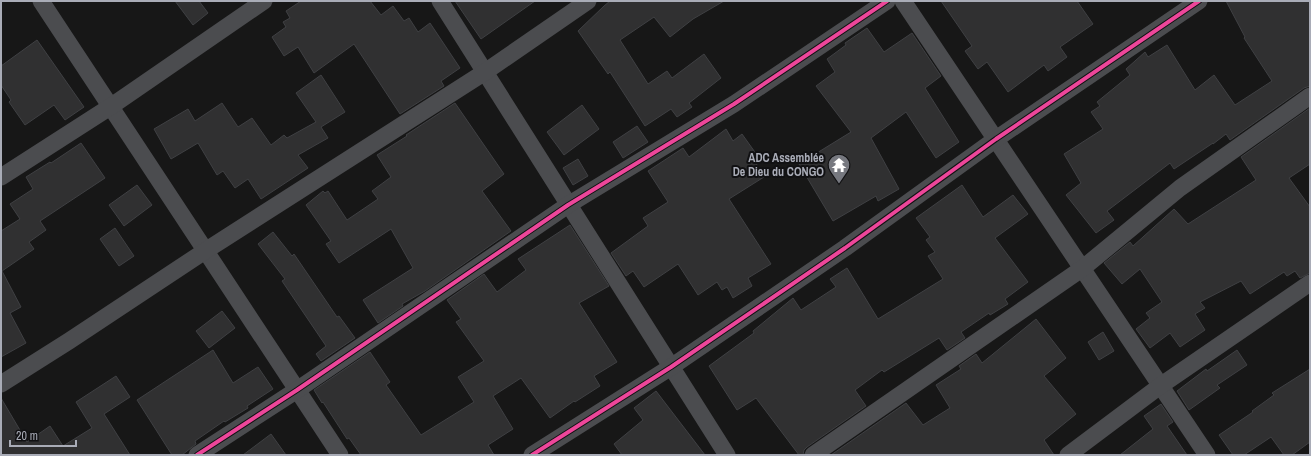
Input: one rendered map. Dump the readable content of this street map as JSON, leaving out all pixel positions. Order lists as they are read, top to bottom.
{
  "places": {
    "temple": ["ADC Assemblée De Dieu du CONGO"]
  },
  "scale_bar": "20 m"
}
